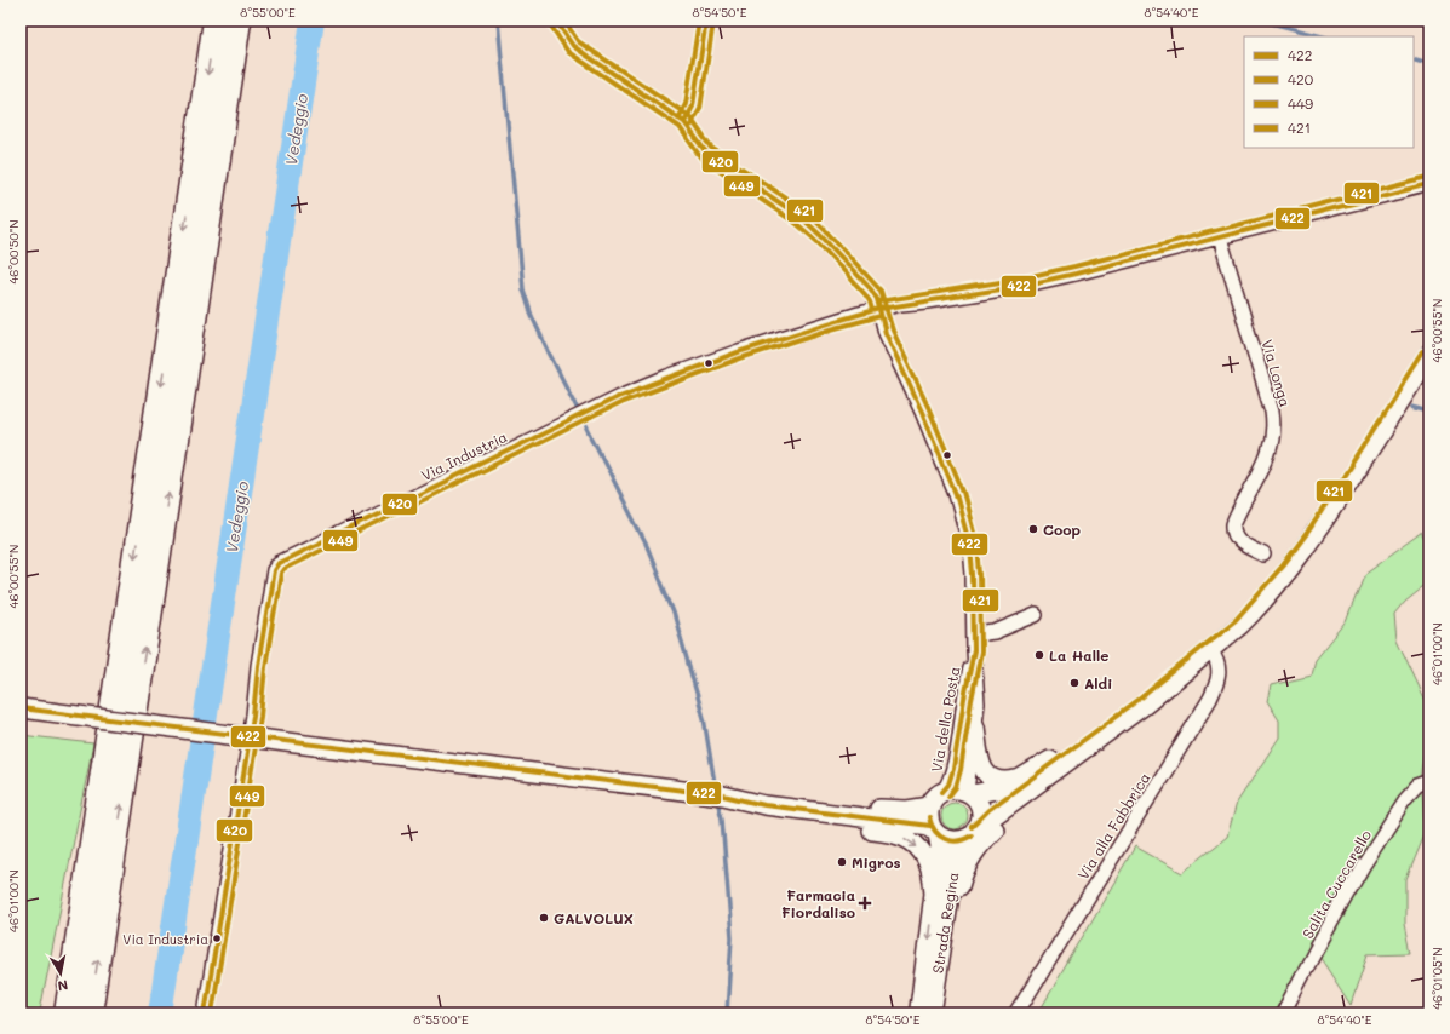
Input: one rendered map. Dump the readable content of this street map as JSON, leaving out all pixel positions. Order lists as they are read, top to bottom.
{
  "streets": {
    "main road": ["Strada Regina"],
    "street": [
      "Via Longa",
      "Via Industria",
      "Via della Posta",
      "Via alla Fabbrica",
      "Salita Cuccarello"
    ]
  },
  "crossings": [
    ["Via Industria", "Via della Posta"],
    ["Via della Posta", "Strada Regina"],
    ["Via alla Fabbrica", "Strada Regina"]
  ],
  "water": ["Vedeggio"],
  "places": {
    "other": [
      "Coop",
      "La Halle",
      "Aldi",
      "Migros",
      "GALVOLUX",
      "Via Industria"
    ],
    "health": ["Farmacia Fiordaliso"]
  },
  "lines": [
    "transit line 420",
    "transit line 421",
    "transit line 449",
    "transit line 422"
  ],
  "legend": [
    "422",
    "420",
    "449",
    "421"
  ],
  "north": "bottom",
  "coordinates": [
    "8°55'00\"E",
    "8°54'50\"E",
    "8°54'40\"E",
    "46°00'50\"N",
    "46°00'55\"N",
    "46°01'00\"N",
    "46°01'05\"N"
  ]
}
